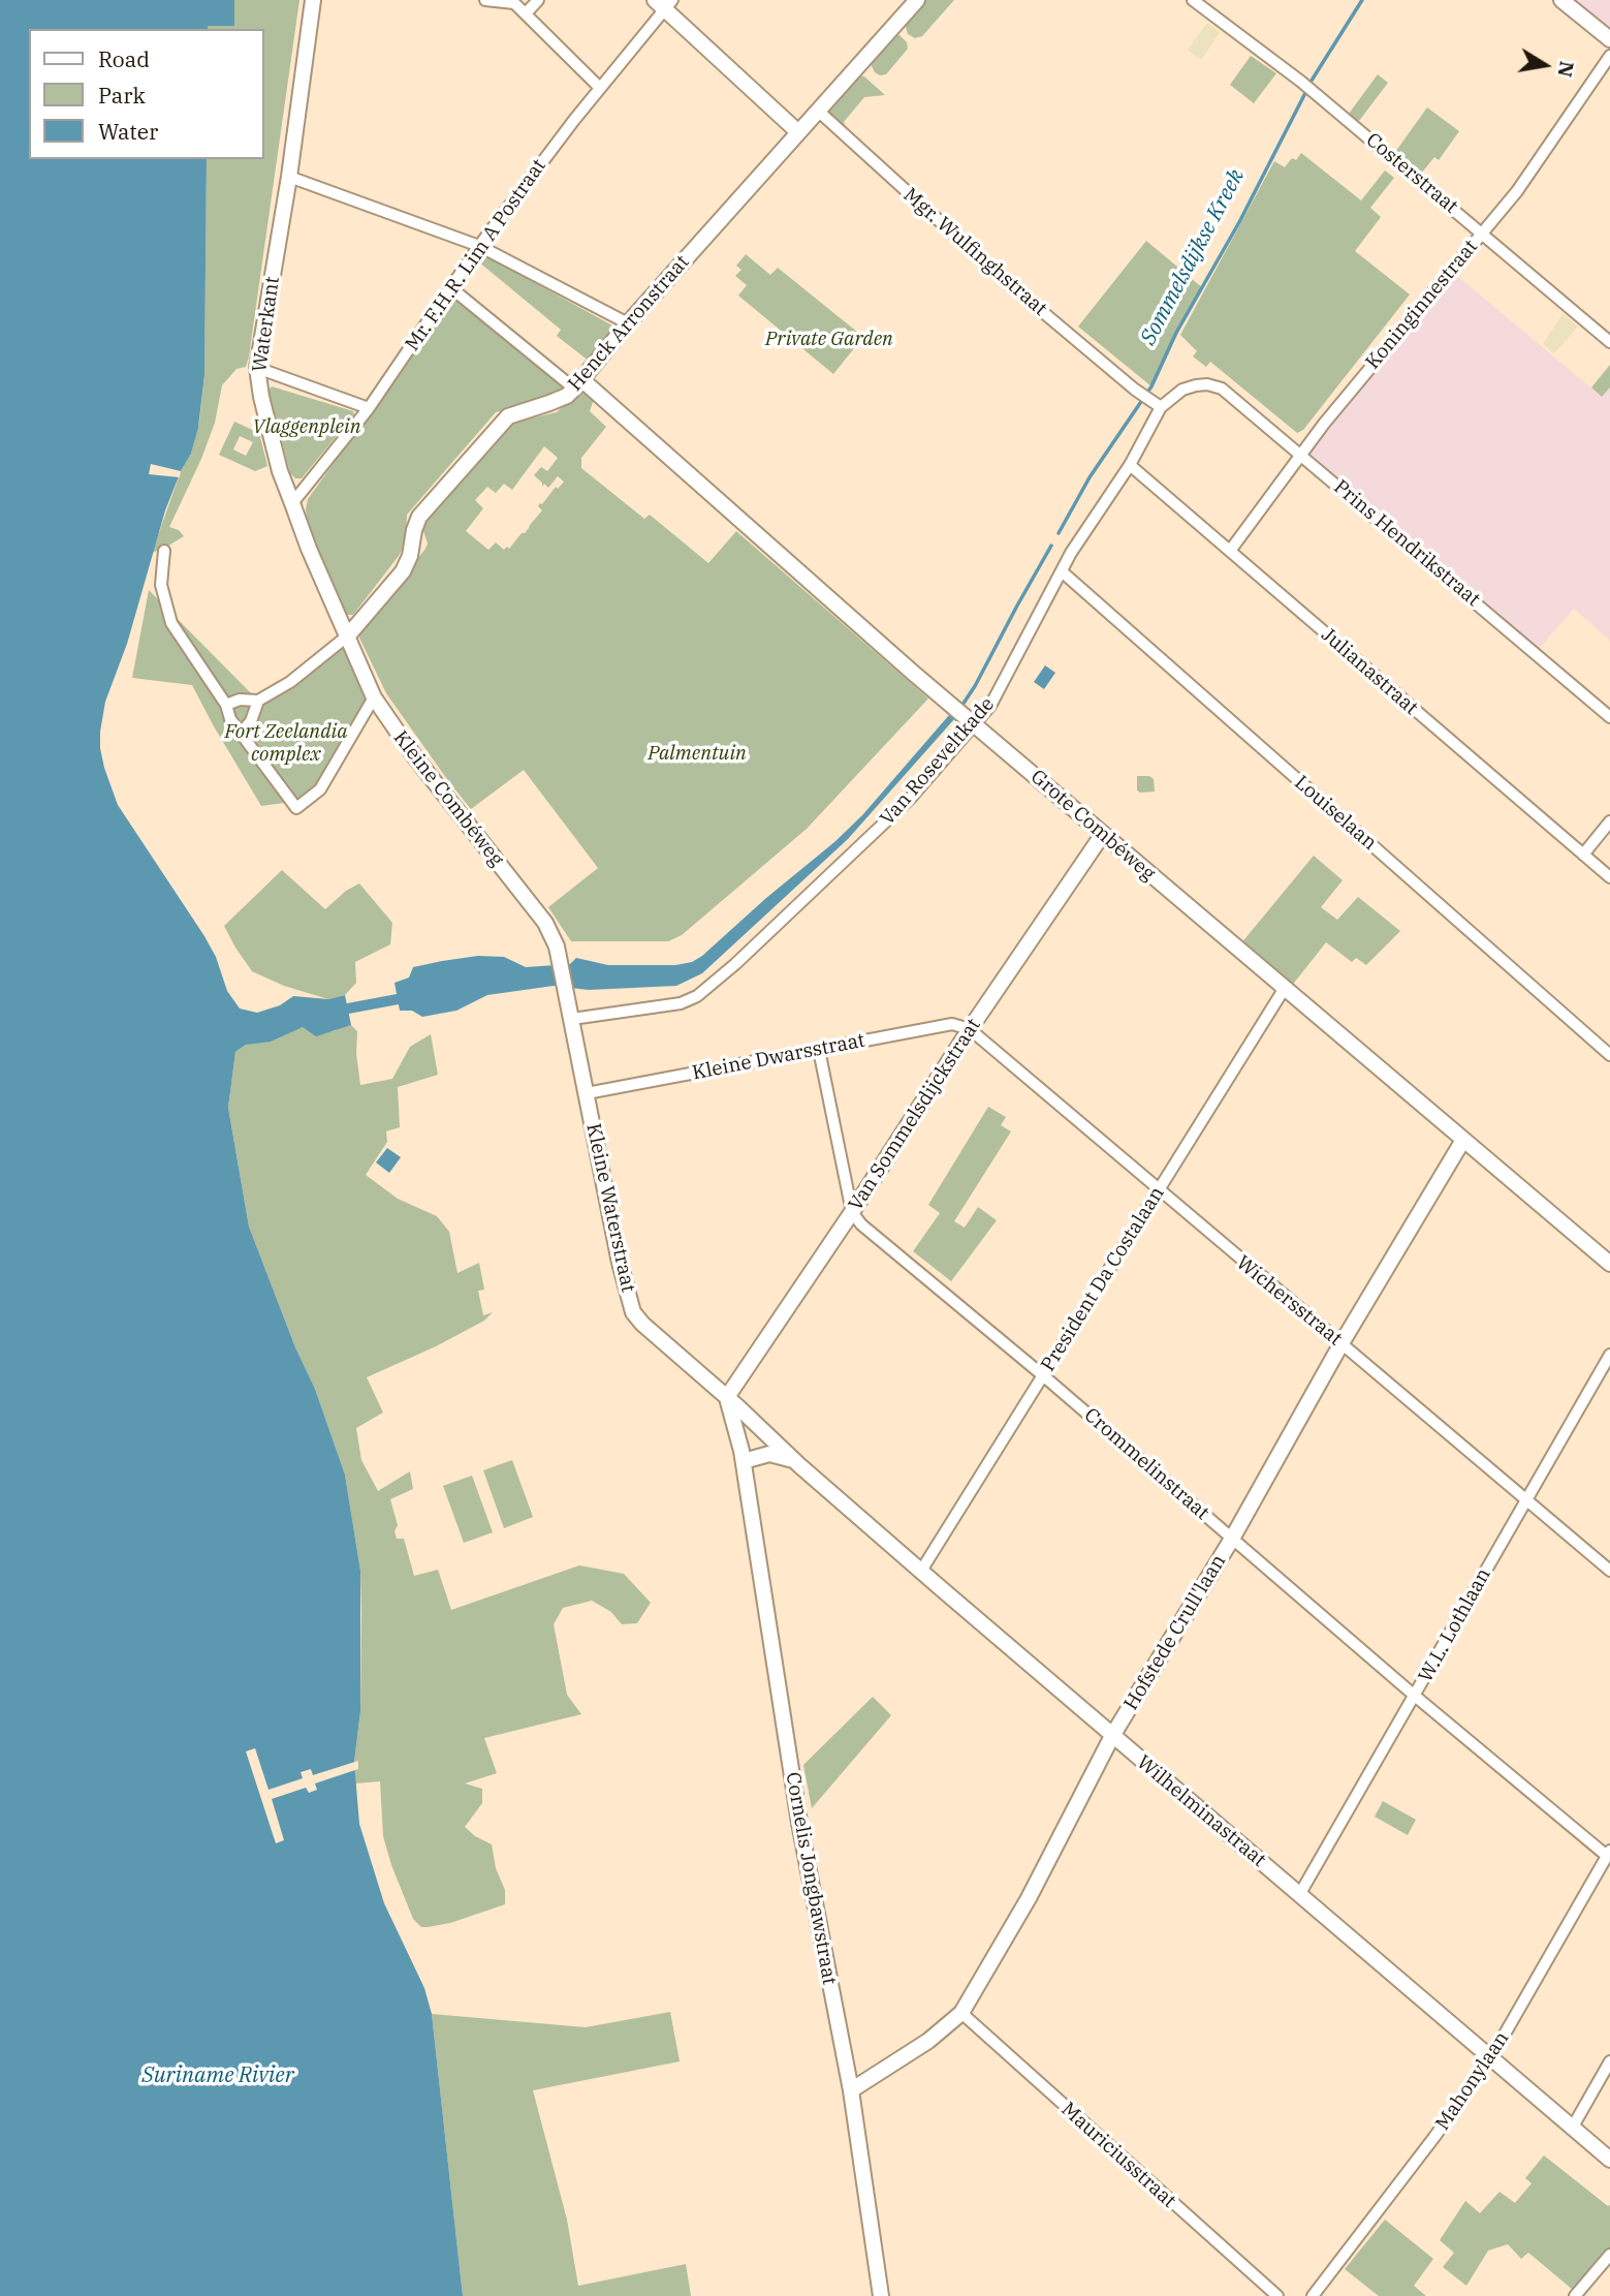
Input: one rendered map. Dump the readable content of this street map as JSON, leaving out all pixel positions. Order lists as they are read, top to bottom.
{
  "streets": {
    "street": [
      "Costerstraat",
      "Mgr. Wulfinghstraat",
      "Mr. F.H.R. Lim A Postraat",
      "Koninginnestraat",
      "Henck Arronstraat",
      "Waterkant",
      "Prins Hendrikstraat",
      "Julianastraat",
      "Van Roseveltkade",
      "Kleine Combéweg",
      "Louiselaan",
      "Grote Combéweg",
      "Kleine Dwarsstraat",
      "Van Sommelsdijckstraat",
      "Kleine Waterstraat",
      "President Da Costalaan",
      "Wichersstraat",
      "Crommelinstraat",
      "W.L. Lothlaan",
      "Hofstede Crull'laan",
      "Wilhelminastraat",
      "Cornelis Jongbawstraat",
      "Mahonylaan",
      "Mauriciusstraat"
    ]
  },
  "crossings": [
    ["Costerstraat", "Koninginnestraat"],
    ["Mgr. Wulfinghstraat", "Henck Arronstraat"],
    ["Mgr. Wulfinghstraat", "Van Roseveltkade"],
    ["Mr. F.H.R. Lim A Postraat", "Waterkant"],
    ["Koninginnestraat", "Prins Hendrikstraat"],
    ["Koninginnestraat", "Julianastraat"],
    ["Henck Arronstraat", "Waterkant"],
    ["Henck Arronstraat", "Kleine Combéweg"],
    ["Henck Arronstraat", "Grote Combéweg"],
    ["Waterkant", "Kleine Combéweg"],
    ["Prins Hendrikstraat", "Van Roseveltkade"],
    ["Julianastraat", "Van Roseveltkade"],
    ["Van Roseveltkade", "Louiselaan"],
    ["Van Roseveltkade", "Grote Combéweg"],
    ["Van Roseveltkade", "Kleine Waterstraat"],
    ["Kleine Combéweg", "Kleine Waterstraat"],
    ["Grote Combéweg", "Van Sommelsdijckstraat"],
    ["Grote Combéweg", "President Da Costalaan"],
    ["Grote Combéweg", "Hofstede Crull'laan"],
    ["Kleine Dwarsstraat", "Van Sommelsdijckstraat"],
    ["Kleine Dwarsstraat", "Kleine Waterstraat"],
    ["Kleine Dwarsstraat", "Wichersstraat"],
    ["Van Sommelsdijckstraat", "Kleine Waterstraat"],
    ["Van Sommelsdijckstraat", "Wichersstraat"],
    ["Van Sommelsdijckstraat", "Crommelinstraat"],
    ["Kleine Waterstraat", "Wilhelminastraat"],
    ["President Da Costalaan", "Wichersstraat"],
    ["President Da Costalaan", "Crommelinstraat"],
    ["President Da Costalaan", "Wilhelminastraat"],
    ["Wichersstraat", "W.L. Lothlaan"],
    ["Wichersstraat", "Hofstede Crull'laan"],
    ["Crommelinstraat", "W.L. Lothlaan"],
    ["Crommelinstraat", "Hofstede Crull'laan"],
    ["Crommelinstraat", "Mahonylaan"],
    ["W.L. Lothlaan", "Wilhelminastraat"],
    ["Hofstede Crull'laan", "Wilhelminastraat"],
    ["Hofstede Crull'laan", "Cornelis Jongbawstraat"],
    ["Hofstede Crull'laan", "Mauriciusstraat"],
    ["Wilhelminastraat", "Mahonylaan"]
  ],
  "water": ["Sommelsdijkse Kreek", "Suriname Rivier"],
  "parks": [
    "Private Garden",
    "Vlaggenplein",
    "Fort Zeelandia complex",
    "Palmentuin"
  ],
  "legend": ["Road", "Park", "Water"],
  "north": "right"
}
